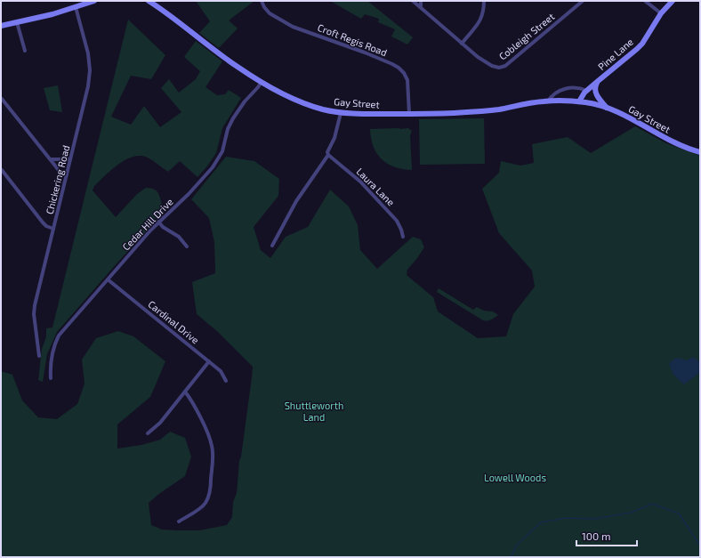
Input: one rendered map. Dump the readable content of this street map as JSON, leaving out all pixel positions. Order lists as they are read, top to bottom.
{
  "streets": {
    "street": [
      "Cobleigh Street",
      "Croft Regis Road",
      "Pine Lane",
      "Gay Street",
      "Chickering Road",
      "Laura Lane",
      "Cedar Hill Drive",
      "Cardinal Drive"
    ]
  },
  "crossings": [
    ["Croft Regis Road", "Gay Street"],
    ["Pine Lane", "Gay Street"],
    ["Gay Street", "Cedar Hill Drive"],
    ["Cedar Hill Drive", "Cardinal Drive"]
  ],
  "parks": ["Shuttleworth Land", "Lowell Woods"],
  "scale_bar": "100 m"
}
